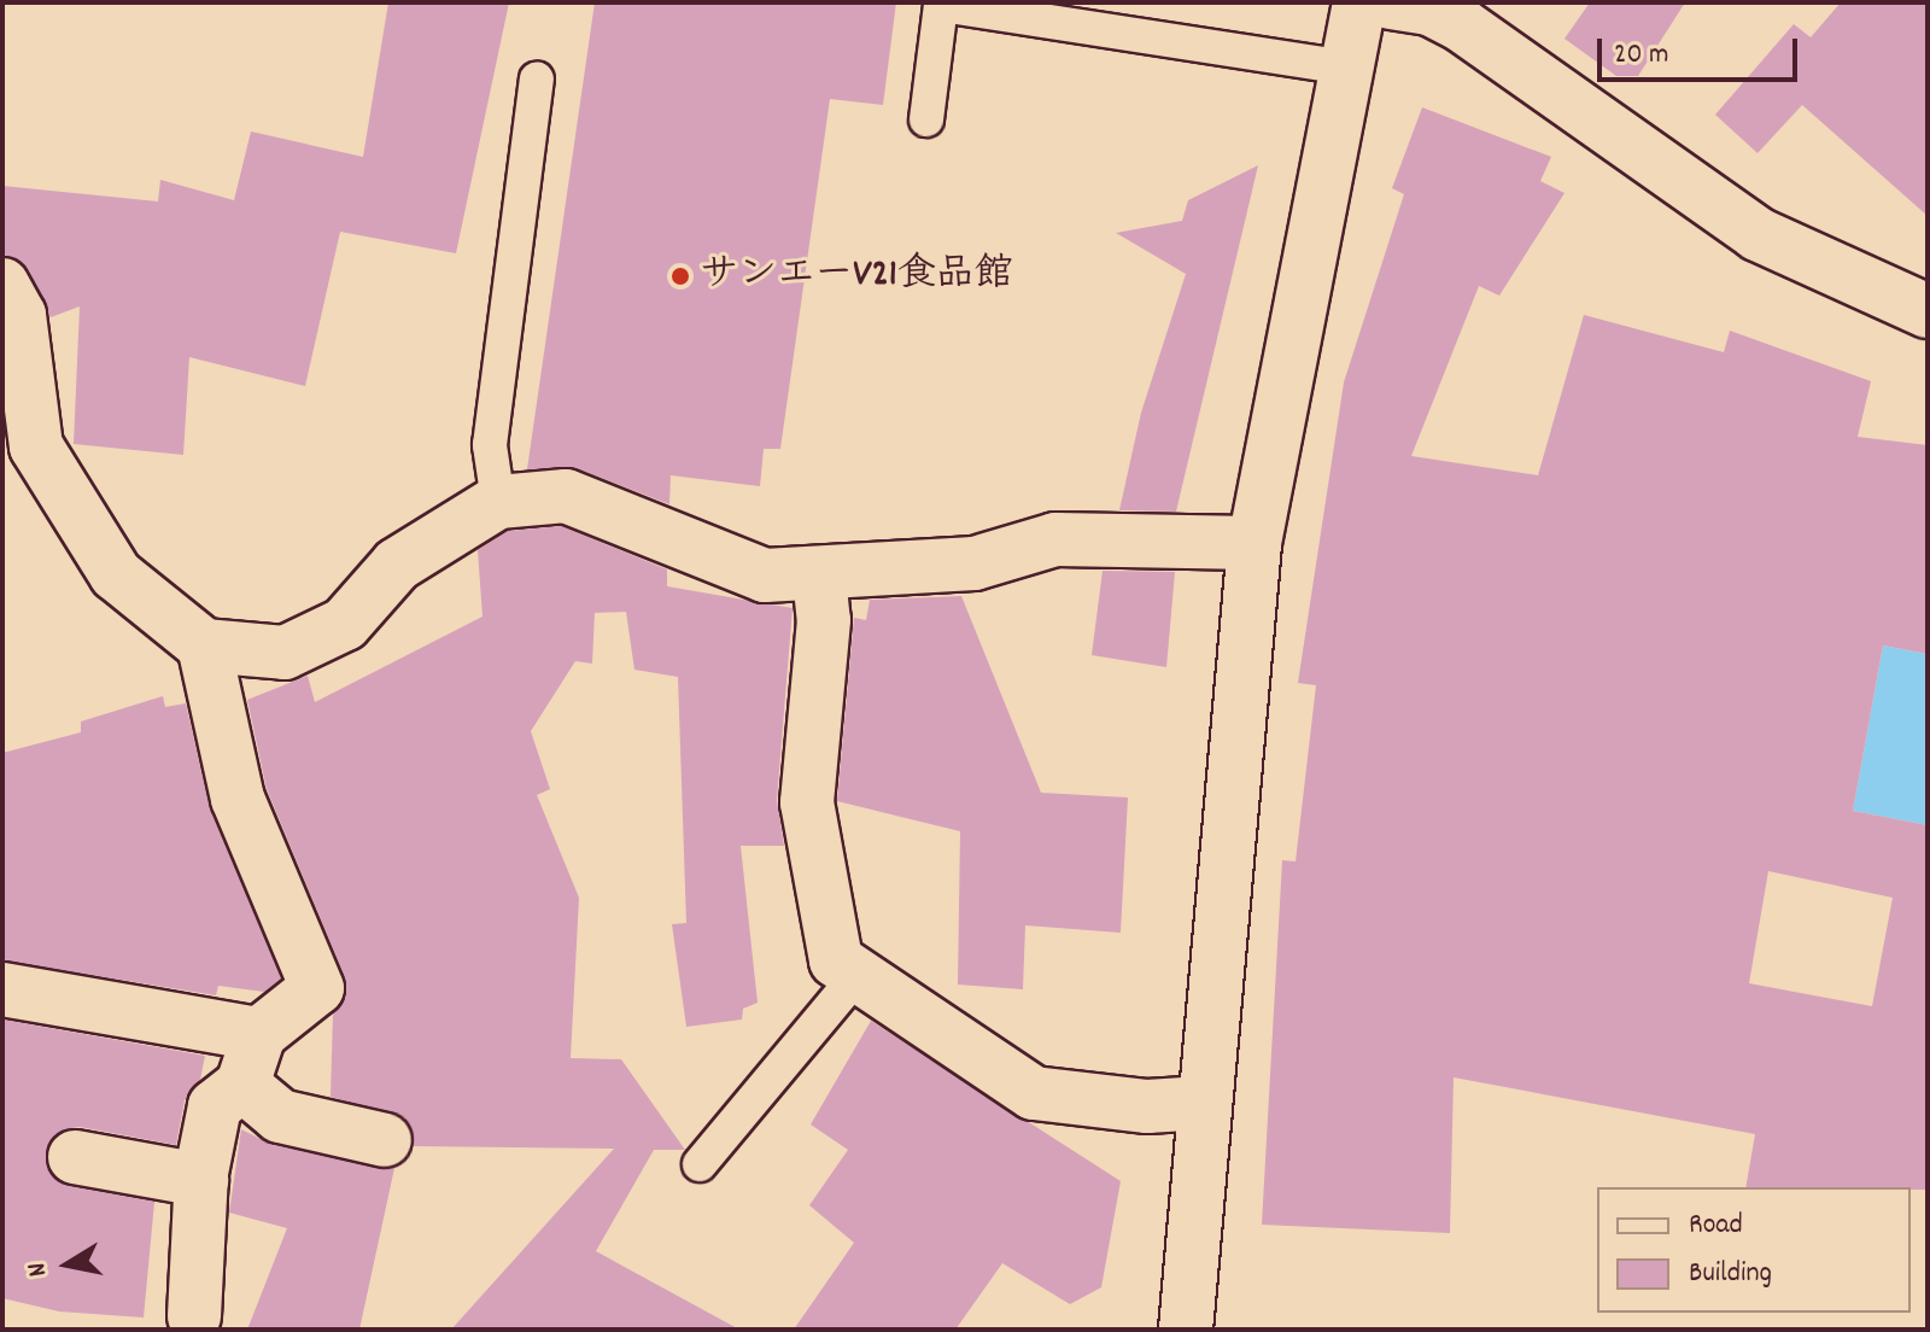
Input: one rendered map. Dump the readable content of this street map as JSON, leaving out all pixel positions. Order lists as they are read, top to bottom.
{
  "places": ["サンエーV21食品館"],
  "legend": ["Road", "Building"],
  "scale_bar": "20 m",
  "north": "left"
}
